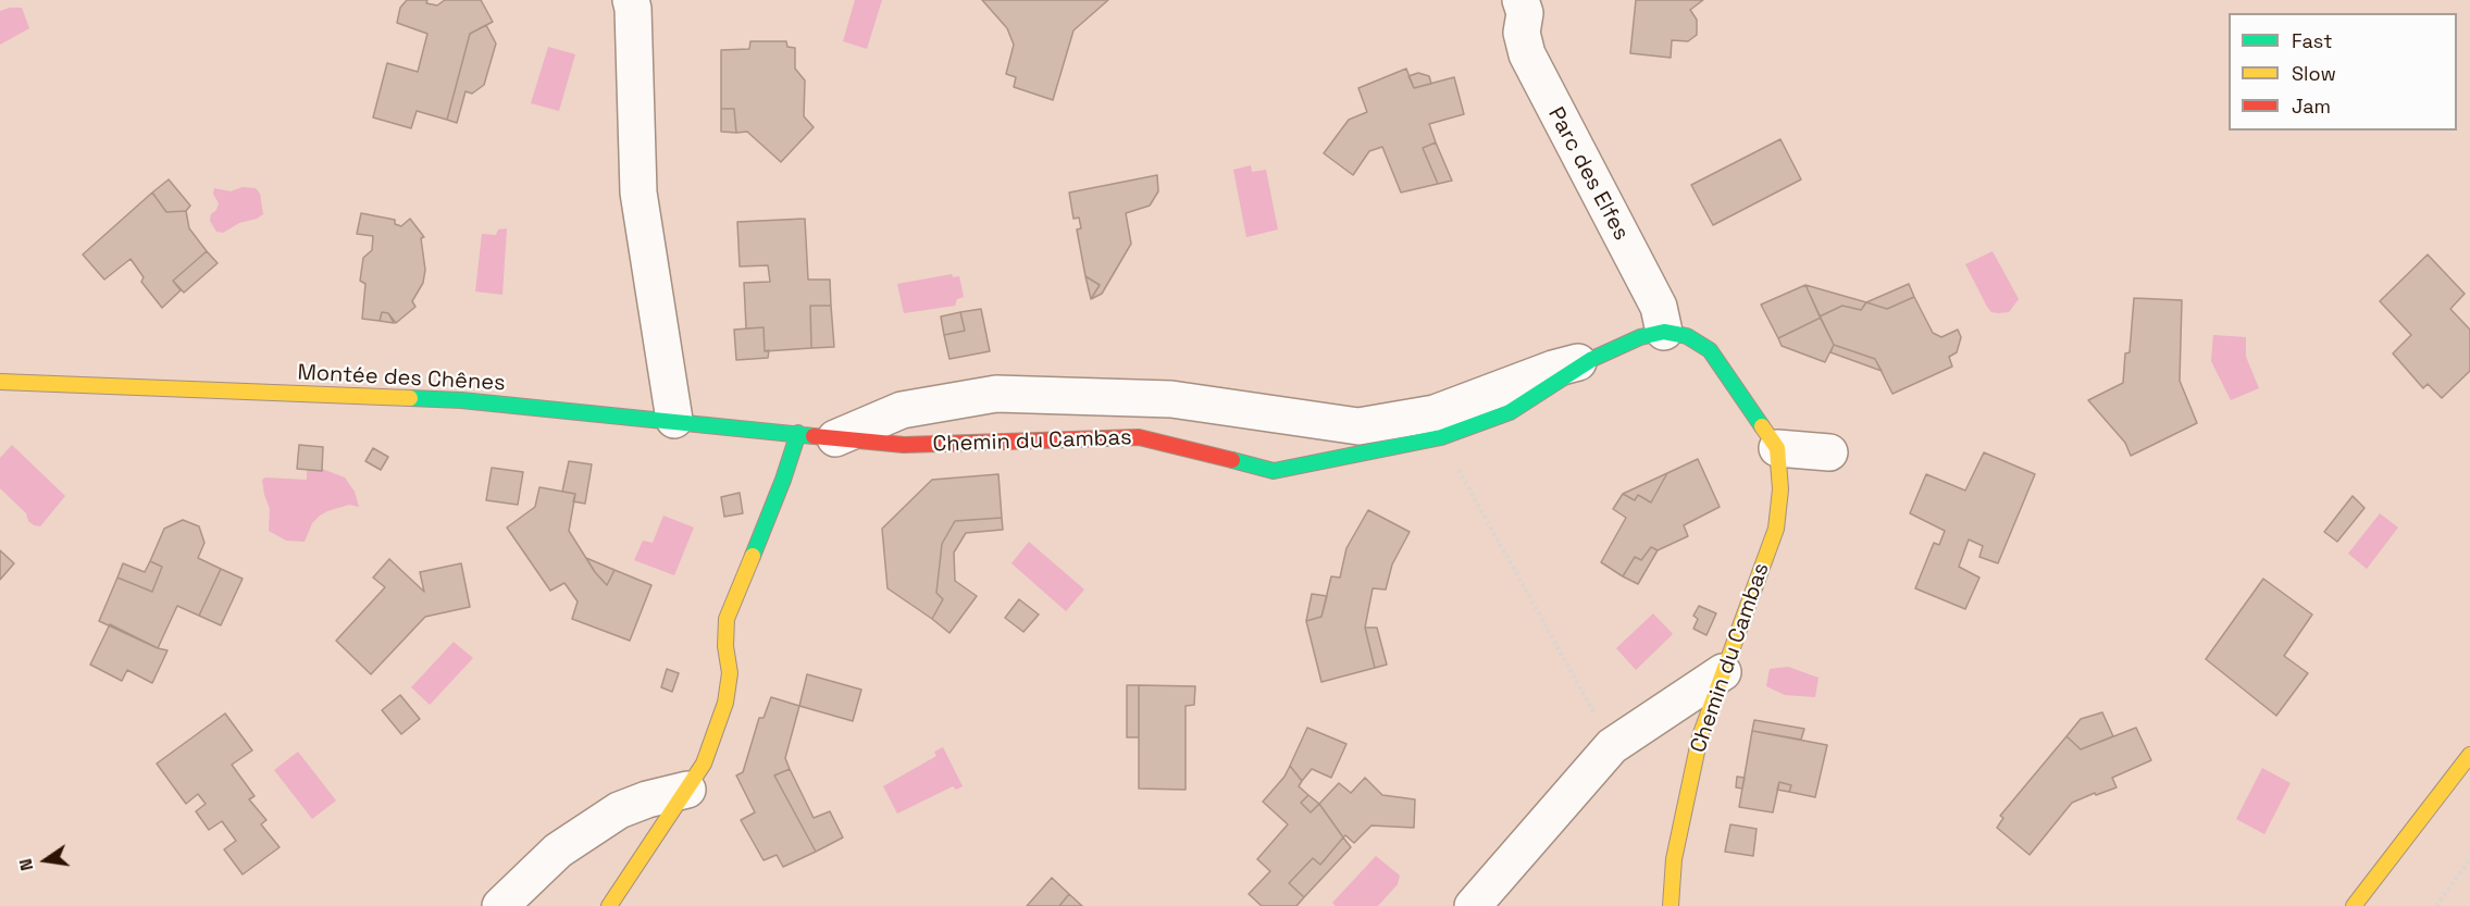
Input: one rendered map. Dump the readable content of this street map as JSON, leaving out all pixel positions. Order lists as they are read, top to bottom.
{
  "streets": {
    "street": ["Parc des Elfes", "Montée des Chênes", "Chemin du Cambas"]
  },
  "crossings": [
    ["Parc des Elfes", "Chemin du Cambas"],
    ["Montée des Chênes", "Chemin du Cambas"]
  ],
  "legend": ["Fast", "Slow", "Jam"],
  "north": "left"
}
